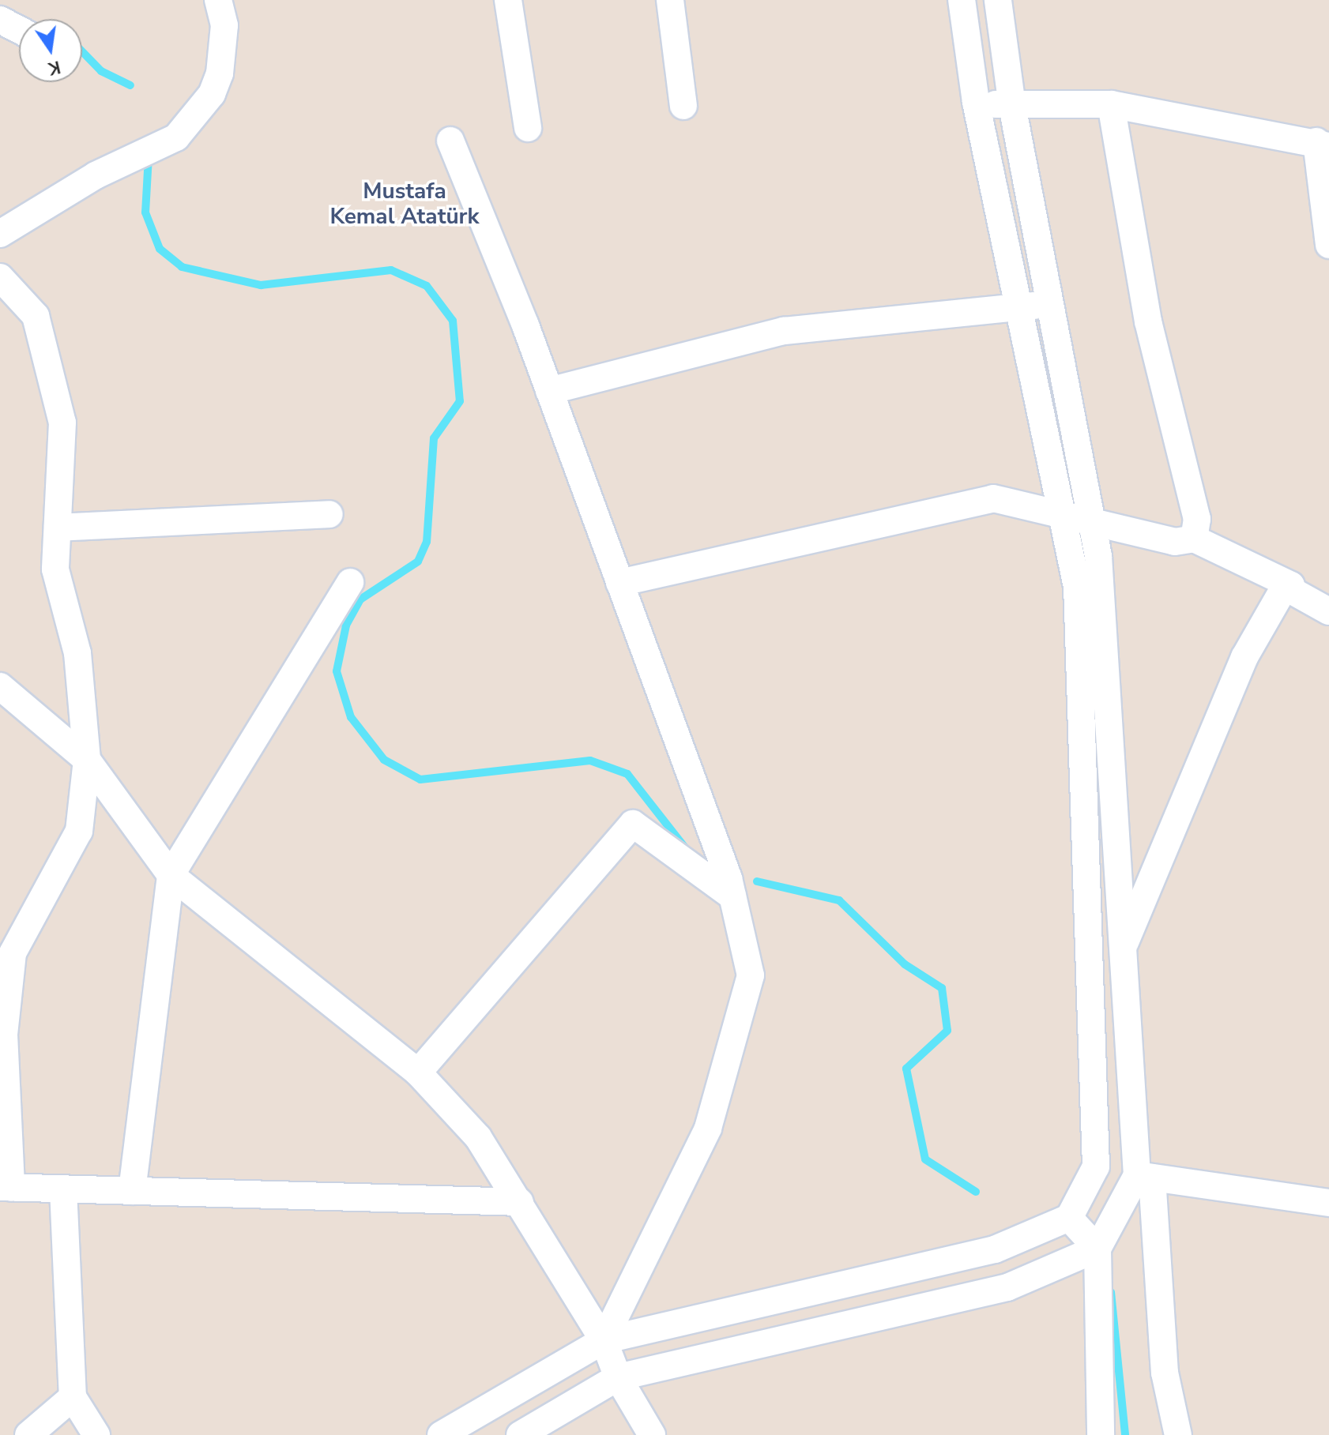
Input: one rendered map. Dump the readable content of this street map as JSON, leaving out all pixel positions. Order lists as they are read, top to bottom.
{
  "districts": ["Mustafa Kemal Atatürk"],
  "north": "bottom"
}
